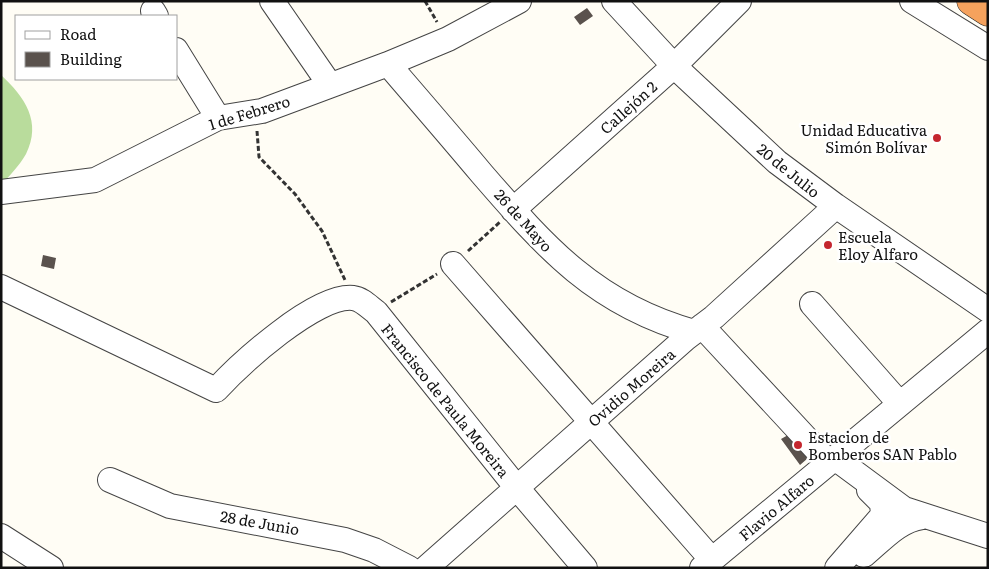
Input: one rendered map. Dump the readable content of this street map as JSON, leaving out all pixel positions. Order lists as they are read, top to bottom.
{
  "streets": {
    "street": [
      "Callejón 2",
      "1 de Febrero",
      "20 de Julio",
      "26 de Mayo",
      "Ovidio Moreira",
      "Francisco de Paula Moreira",
      "Flavio Alfaro",
      "28 de Junio"
    ]
  },
  "crossings": [
    ["Callejón 2", "20 de Julio"],
    ["Callejón 2", "26 de Mayo"],
    ["1 de Febrero", "26 de Mayo"],
    ["20 de Julio", "Ovidio Moreira"],
    ["26 de Mayo", "Ovidio Moreira"],
    ["26 de Mayo", "Flavio Alfaro"],
    ["Ovidio Moreira", "Francisco de Paula Moreira"]
  ],
  "places": ["Unidad Educativa Simón Bolívar", "Escuela Eloy Alfaro", "Estacion de Bomberos SAN Pablo"],
  "legend": ["Road", "Building"]
}
